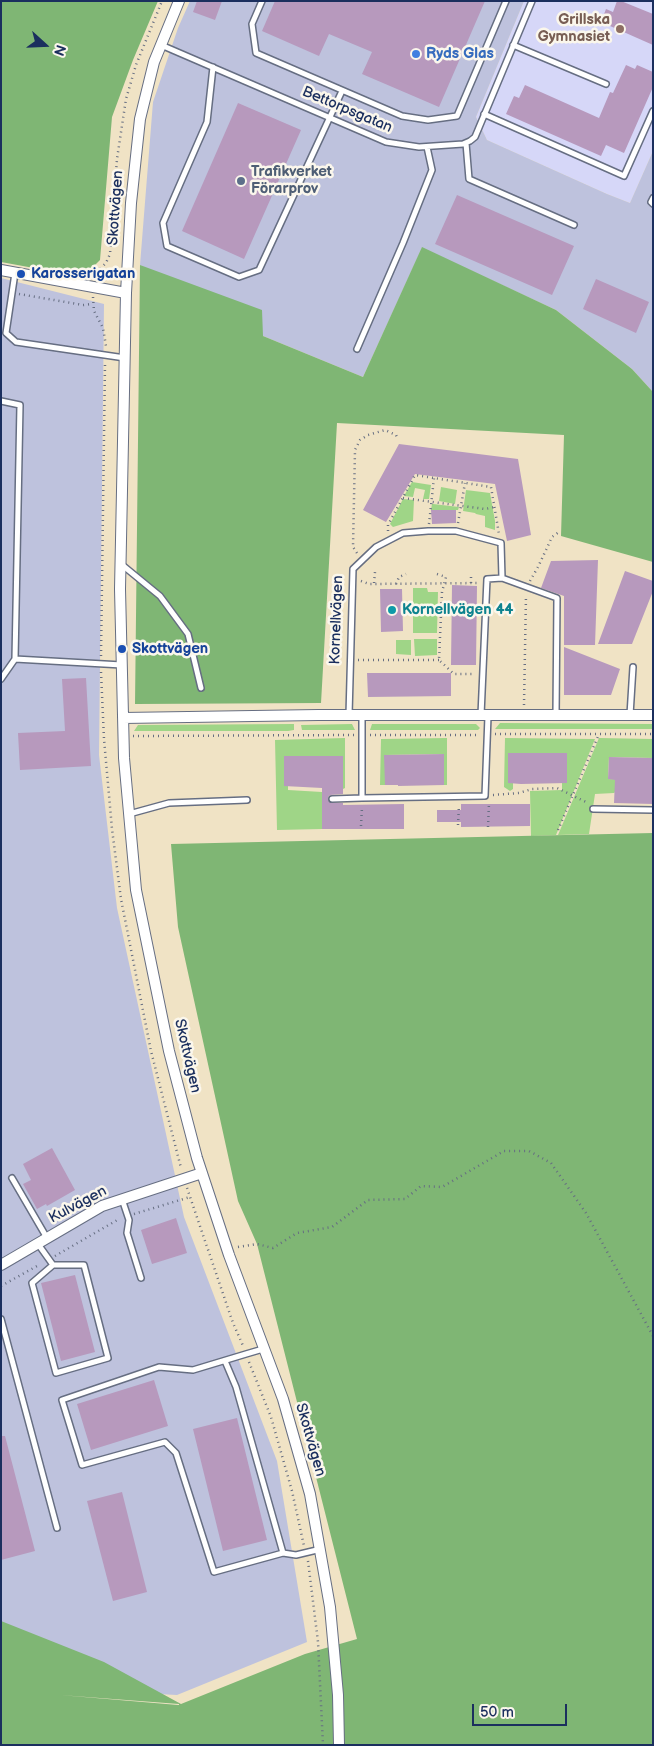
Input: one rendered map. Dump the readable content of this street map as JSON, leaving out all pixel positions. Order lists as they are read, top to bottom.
{
  "streets": {
    "street": ["Skottvägen", "Kulvägen"],
    "lane": ["Bettorpsgatan", "Kornellvägen"]
  },
  "crossings": [
    ["Bettorpsgatan", "Skottvägen"],
    ["Skottvägen", "Kulvägen"]
  ],
  "places": [
    "Grillska Gymnasiet",
    "Ryds Glas",
    "Trafikverket Förarprov",
    "Karosserigatan",
    "Kornellvägen 44",
    "Skottvägen"
  ],
  "scale_bar": "50 m",
  "north": "right"
}
